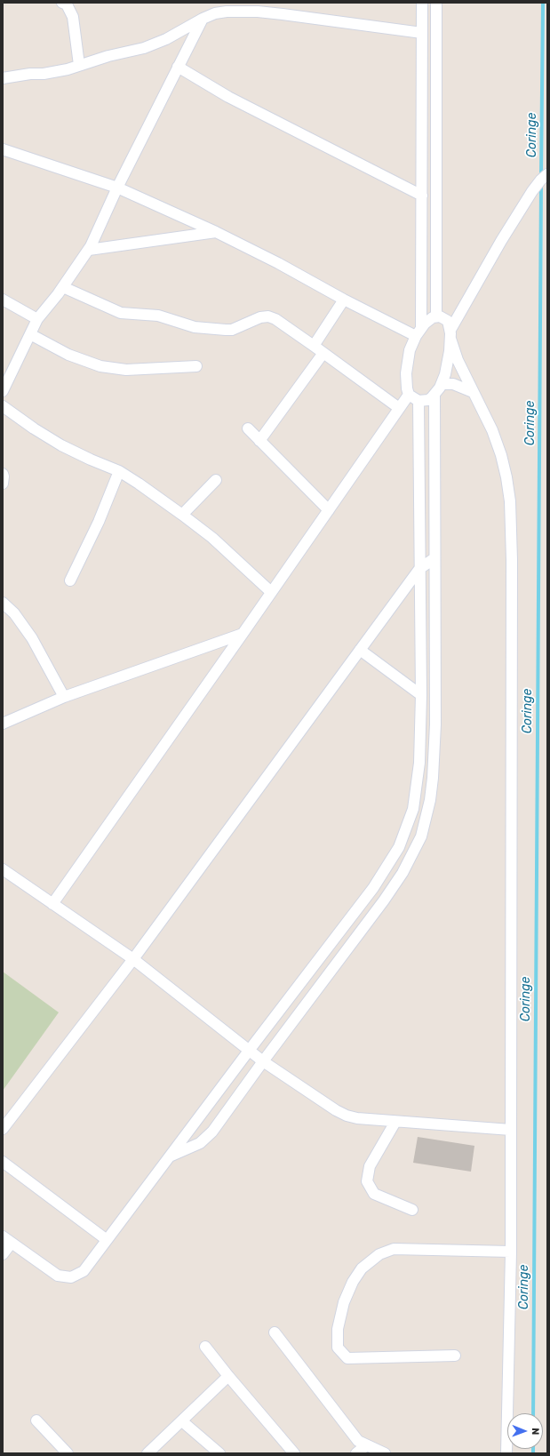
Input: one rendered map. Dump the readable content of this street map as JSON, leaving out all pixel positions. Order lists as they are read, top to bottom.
{
  "water": ["Coringe"],
  "north": "right"
}
